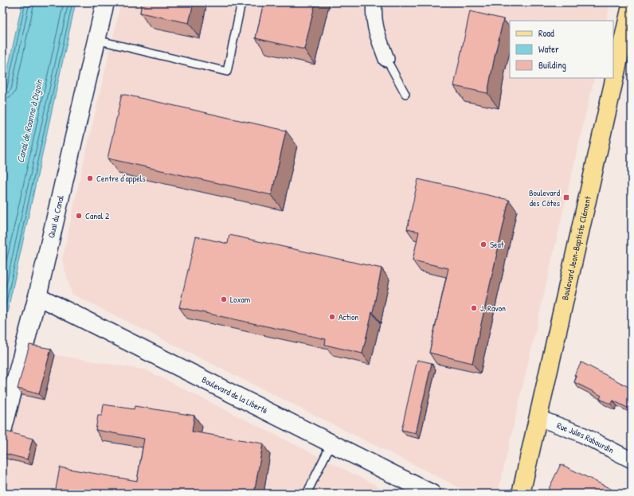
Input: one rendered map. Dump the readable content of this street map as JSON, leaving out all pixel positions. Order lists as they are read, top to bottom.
{
  "streets": {
    "main road": ["Boulevard Jean-Baptiste Clément"],
    "street": ["Quai du Canal", "Boulevard de la Liberté", "Rue Jules Rabourdin"]
  },
  "crossings": [
    ["Quai du Canal", "Boulevard de la Liberté"],
    ["Boulevard Jean-Baptiste Clément", "Rue Jules Rabourdin"]
  ],
  "water": ["Canal de Roanne à Digoin"],
  "places": {
    "other": [
      "Centre d'appels",
      "Canal 2",
      "Seat",
      "Loxam",
      "J. Ravon",
      "Action"
    ],
    "transit": ["Boulevard des Côtes"]
  },
  "legend": ["Road", "Water", "Building"]
}
